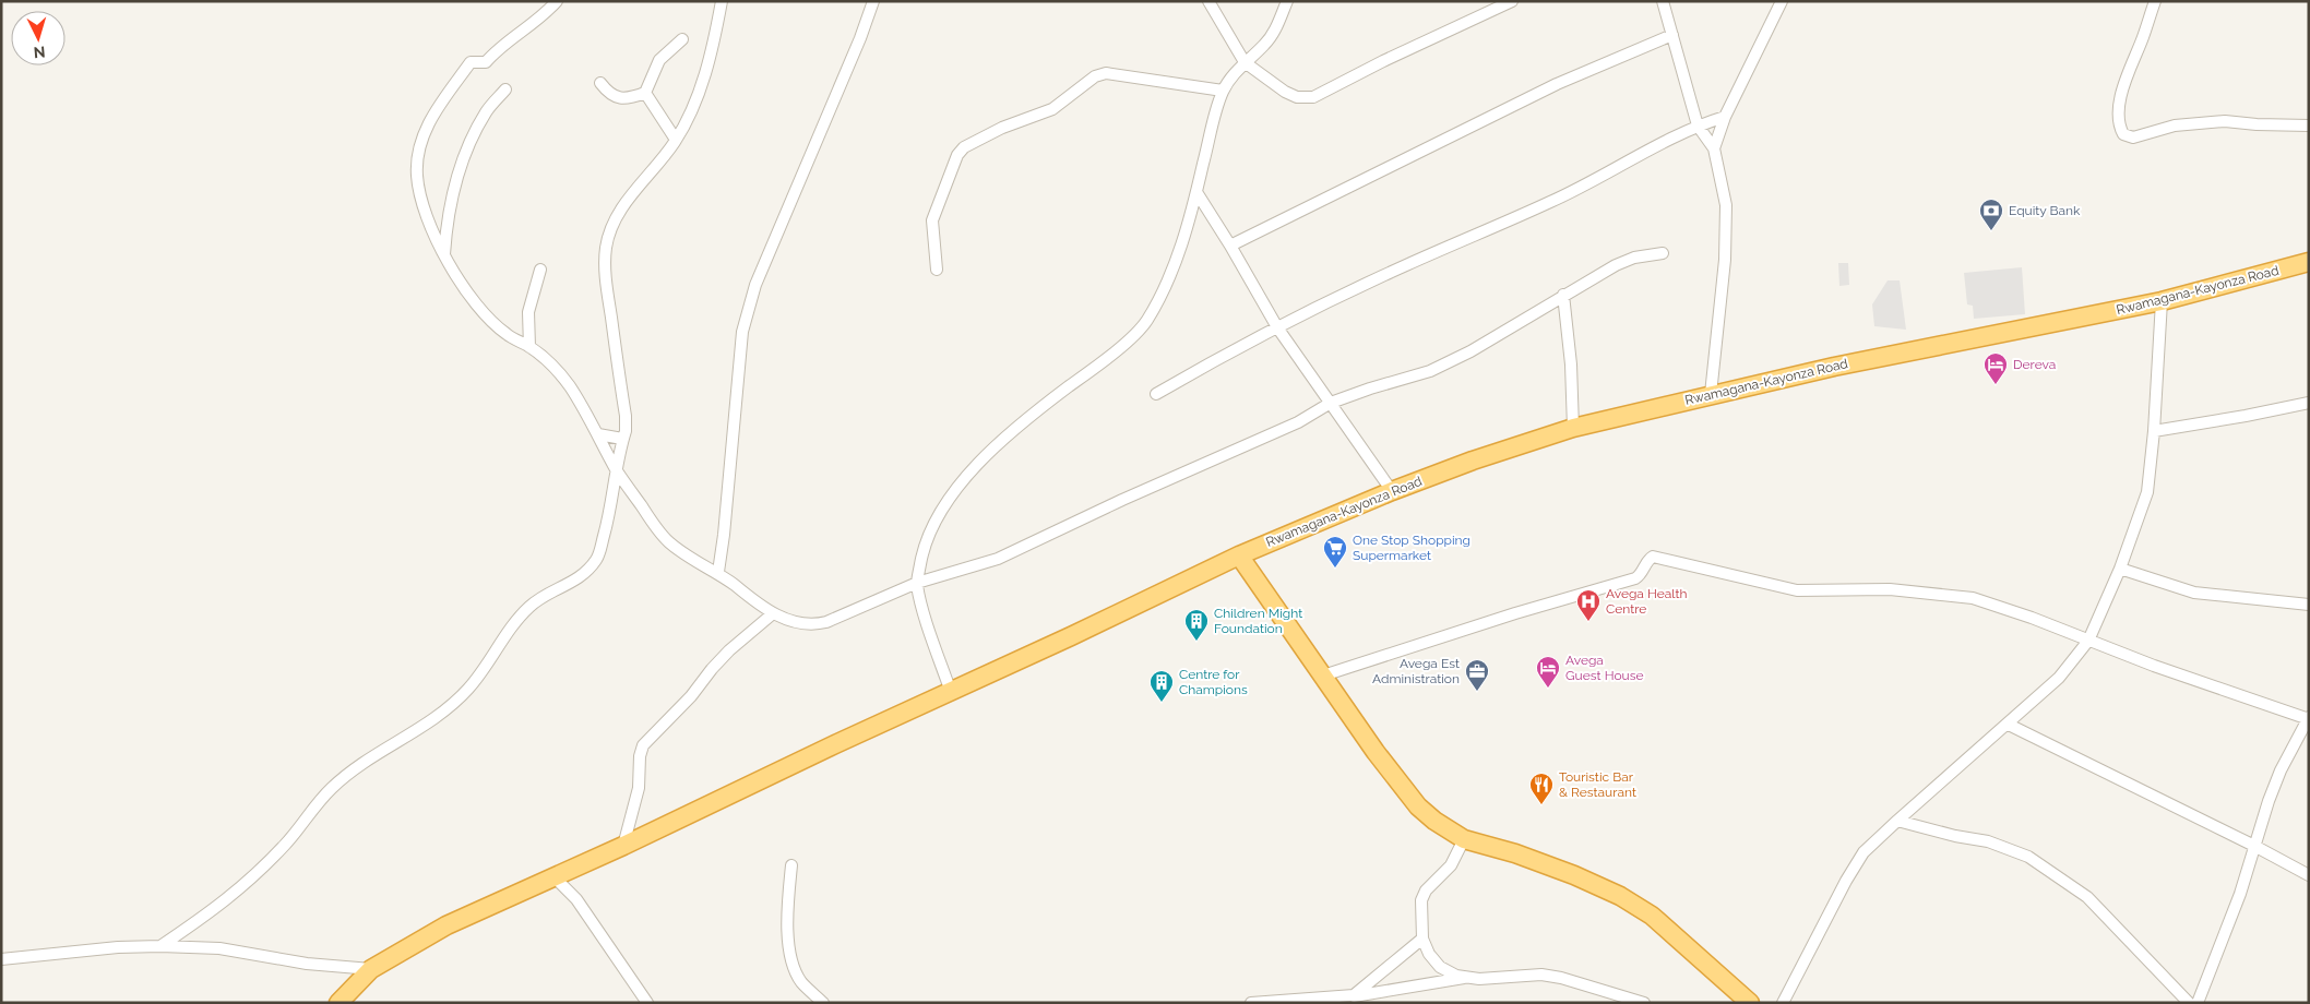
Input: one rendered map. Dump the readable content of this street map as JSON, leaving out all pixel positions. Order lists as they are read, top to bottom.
{
  "streets": {
    "highway": ["Rwamagana-Kayonza Road"]
  },
  "places": {
    "bank": ["Equity Bank"],
    "hotel": ["Dereva", "Avega Guest House"],
    "supermarket": ["One Stop Shopping Supermarket"],
    "hospital": ["Avega Health Centre"],
    "building": ["Children Might Foundation", "Centre for Champions"],
    "office": ["Avega Est Administration"],
    "restaurant": ["Touristic Bar & Restaurant"]
  },
  "north": "bottom"
}
